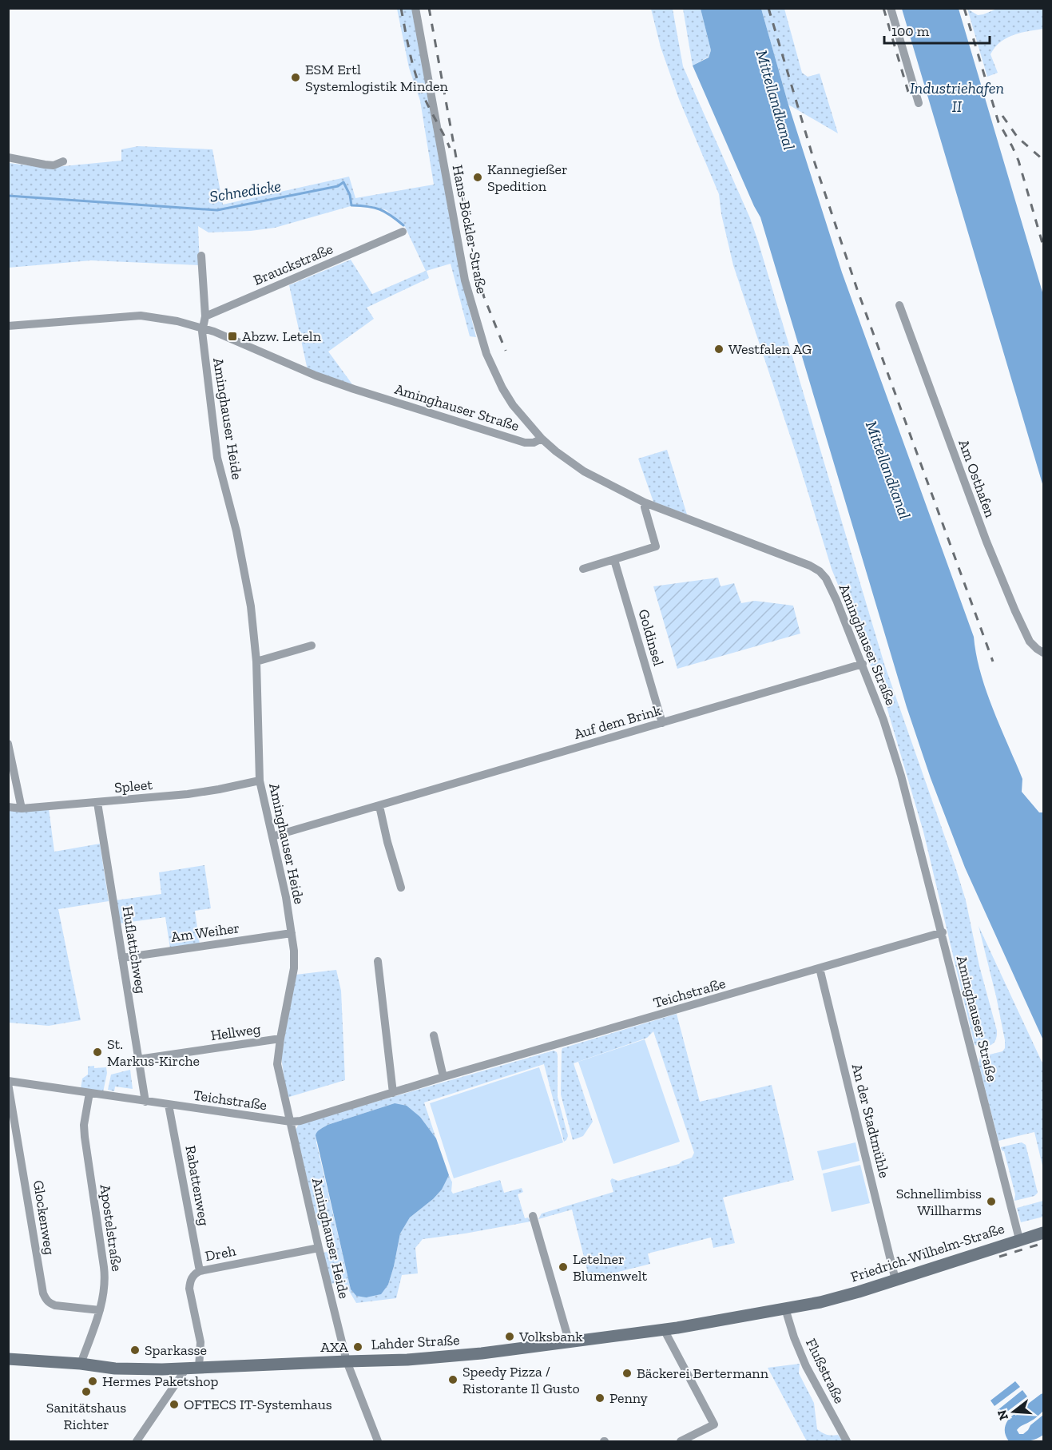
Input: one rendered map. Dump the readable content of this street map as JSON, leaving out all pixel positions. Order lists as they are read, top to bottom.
{
  "streets": {
    "street": [
      "Hans-Böckler-Straße",
      "Brauckstraße",
      "Aminghauser Straße",
      "Aminghauser Heide",
      "Am Osthafen",
      "Goldinsel",
      "Auf dem Brink",
      "Spleet",
      "Am Weiher",
      "Huflattichweg",
      "Teichstraße",
      "Hellweg",
      "An der Stadtmühle",
      "Rabattenweg",
      "Glockenweg",
      "Apostelstraße",
      "Friedrich-Wilhelm-Straße",
      "Dreh",
      "Lahder Straße",
      "Flußstraße"
    ]
  },
  "crossings": [
    ["Hans-Böckler-Straße", "Aminghauser Straße"],
    ["Aminghauser Straße", "Aminghauser Heide"],
    ["Aminghauser Straße", "Auf dem Brink"],
    ["Aminghauser Straße", "Teichstraße"],
    ["Aminghauser Straße", "Friedrich-Wilhelm-Straße"],
    ["Aminghauser Heide", "Auf dem Brink"],
    ["Aminghauser Heide", "Spleet"],
    ["Aminghauser Heide", "Am Weiher"],
    ["Aminghauser Heide", "Teichstraße"],
    ["Aminghauser Heide", "Hellweg"],
    ["Aminghauser Heide", "Dreh"],
    ["Aminghauser Heide", "Lahder Straße"],
    ["Goldinsel", "Auf dem Brink"],
    ["Spleet", "Huflattichweg"],
    ["Am Weiher", "Huflattichweg"],
    ["Huflattichweg", "Teichstraße"],
    ["Huflattichweg", "Hellweg"],
    ["Teichstraße", "An der Stadtmühle"],
    ["Teichstraße", "Rabattenweg"],
    ["Teichstraße", "Glockenweg"],
    ["Teichstraße", "Apostelstraße"],
    ["An der Stadtmühle", "Friedrich-Wilhelm-Straße"],
    ["Rabattenweg", "Dreh"],
    ["Glockenweg", "Apostelstraße"],
    ["Apostelstraße", "Lahder Straße"],
    ["Friedrich-Wilhelm-Straße", "Lahder Straße"],
    ["Dreh", "Lahder Straße"],
    ["Lahder Straße", "Flußstraße"]
  ],
  "water": ["Industriehafen II", "Mittellandkanal", "Schnedicke"],
  "places": {
    "other": [
      "ESM Ertl Systemlogistik Minden",
      "Kannegießer Spedition",
      "Westfalen AG",
      "St. Markus-Kirche",
      "Schnellimbiss Willharms",
      "Letelner Blumenwelt",
      "Volksbank",
      "AXA",
      "Sparkasse",
      "Bäckerei Bertermann",
      "Speedy Pizza / Ristorante Il Gusto",
      "Hermes Paketshop",
      "Sanitätshaus Richter",
      "Penny",
      "OFTECS IT-Systemhaus"
    ],
    "transit": ["Abzw. Leteln"]
  },
  "scale_bar": "100 m",
  "north": "left"
}
